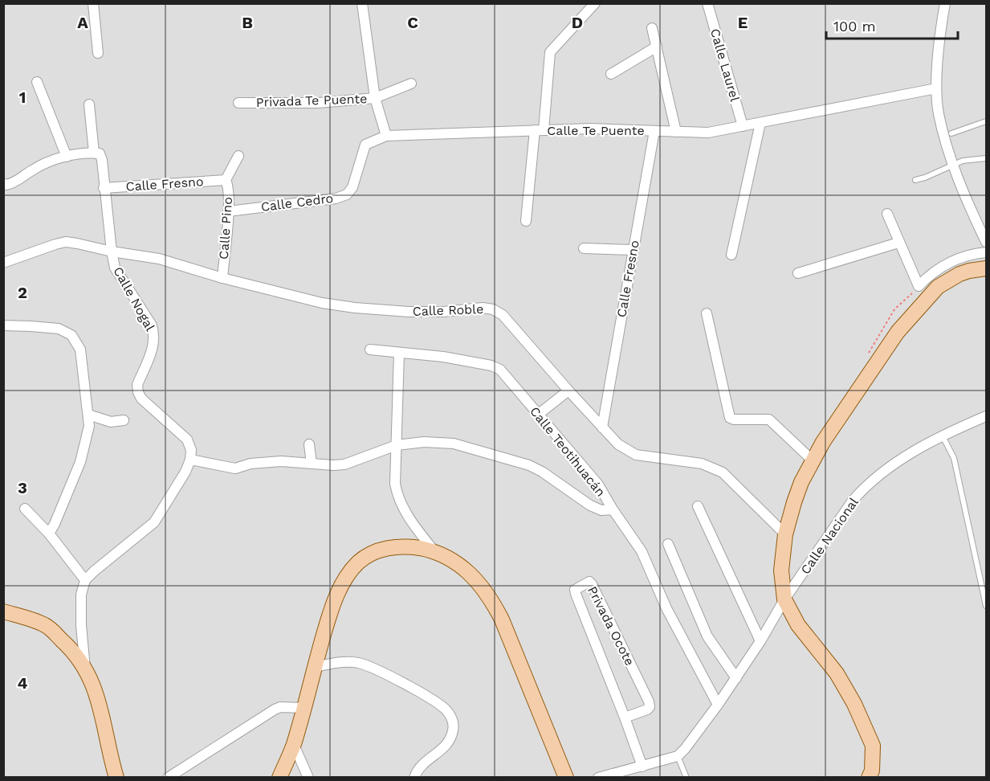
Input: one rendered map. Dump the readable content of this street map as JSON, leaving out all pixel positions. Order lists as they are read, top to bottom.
{
  "streets": {
    "street": [
      "Calle Laurel",
      "Privada Te Puente",
      "Calle Te Puente",
      "Calle Fresno",
      "Calle Cedro",
      "Calle Pino",
      "Calle Nogal",
      "Calle Roble",
      "Calle Teotihuacán",
      "Calle Nacional",
      "Privada Ocote"
    ]
  },
  "crossings": [
    ["Calle Laurel", "Calle Te Puente"],
    ["Calle Te Puente", "Calle Fresno"],
    ["Calle Te Puente", "Calle Cedro"],
    ["Calle Fresno", "Calle Pino"],
    ["Calle Fresno", "Calle Nogal"],
    ["Calle Fresno", "Calle Roble"],
    ["Calle Cedro", "Calle Pino"],
    ["Calle Pino", "Calle Roble"],
    ["Calle Nogal", "Calle Roble"],
    ["Calle Teotihuacán", "Calle Nacional"]
  ],
  "scale_bar": "100 m",
  "grid": {
    "columns": [
      "A",
      "B",
      "C",
      "D",
      "E"
    ],
    "rows": [
      "1",
      "2",
      "3",
      "4"
    ]
  }
}
